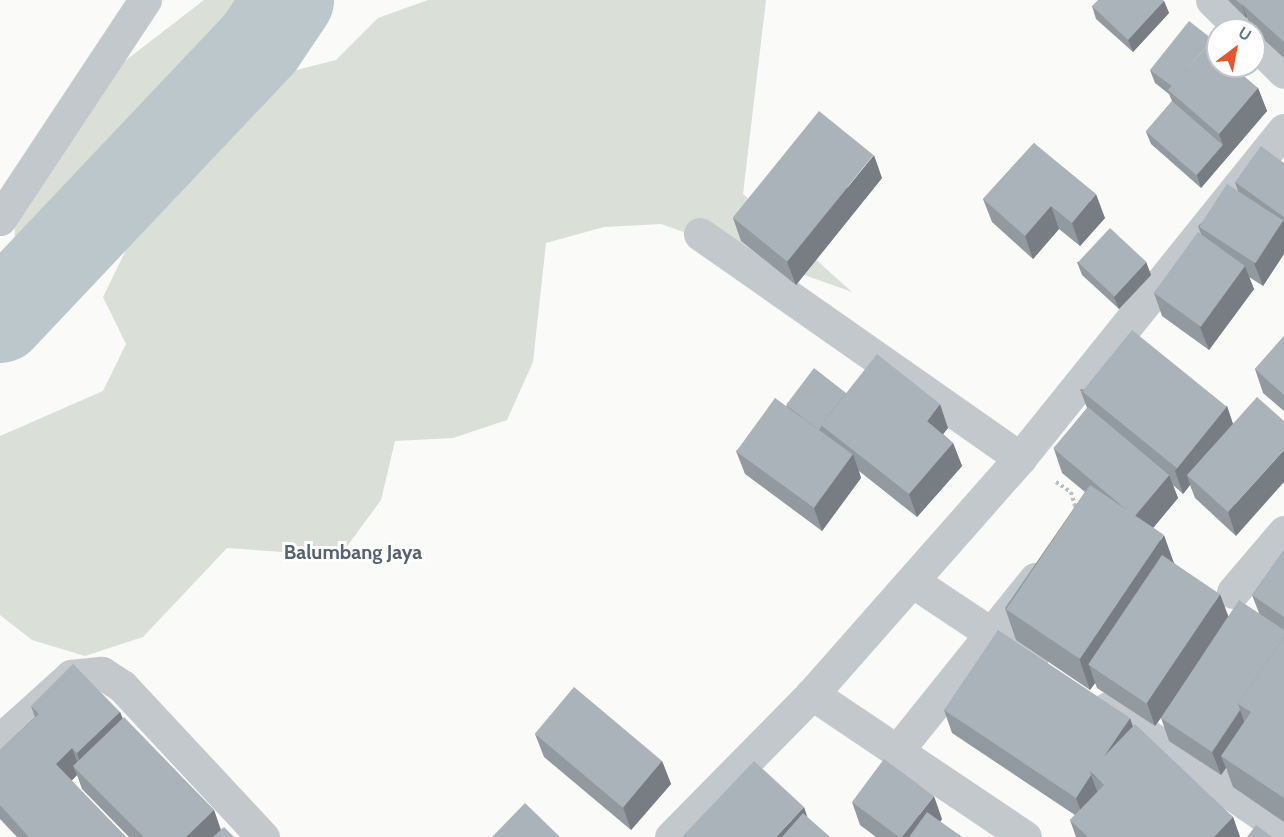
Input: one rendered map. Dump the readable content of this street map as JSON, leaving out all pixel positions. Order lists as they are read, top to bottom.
{
  "districts": ["Balumbang Jaya"],
  "north": "top right"
}
